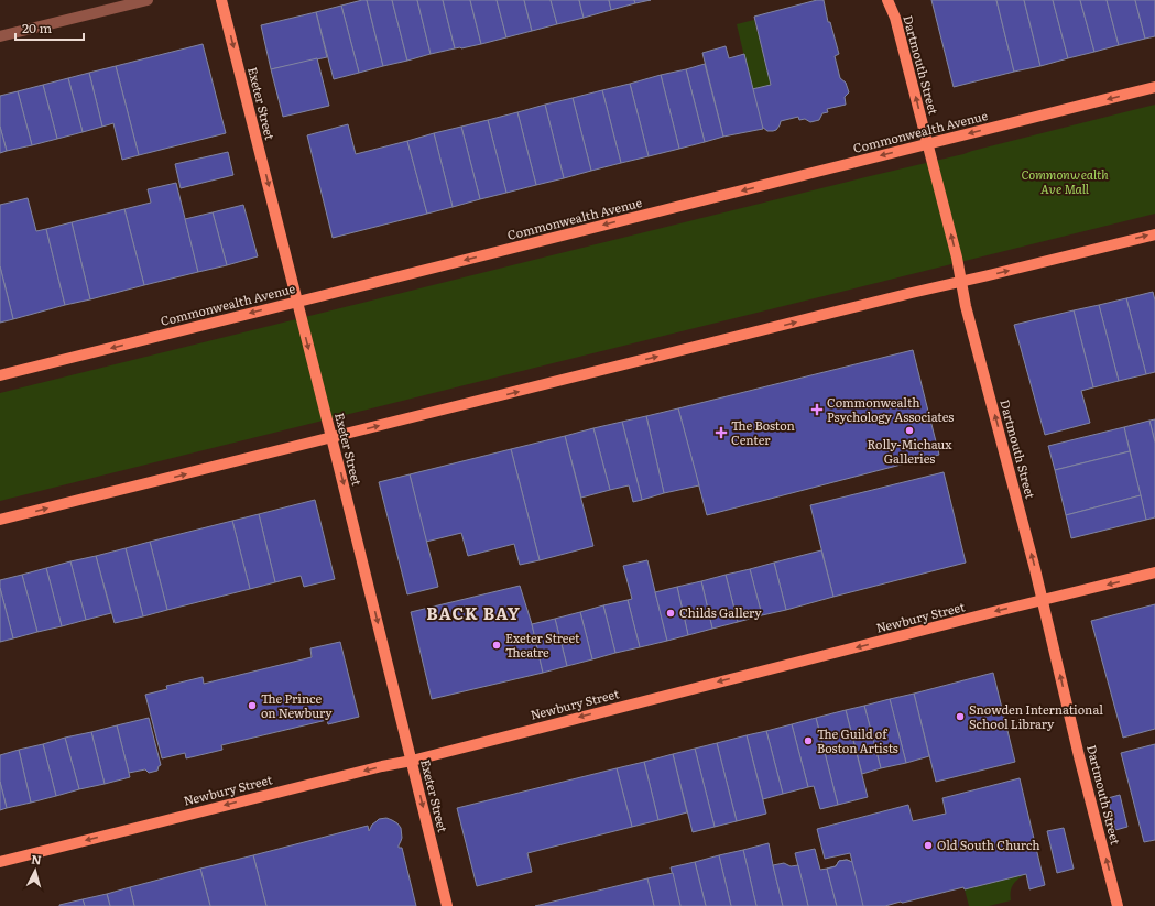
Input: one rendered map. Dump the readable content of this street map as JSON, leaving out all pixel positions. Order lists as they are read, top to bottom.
{
  "streets": {
    "main road": [
      "Dartmouth Street",
      "Exeter Street",
      "Commonwealth Avenue",
      "Newbury Street"
    ]
  },
  "crossings": [
    ["Dartmouth Street", "Commonwealth Avenue"],
    ["Dartmouth Street", "Newbury Street"],
    ["Exeter Street", "Commonwealth Avenue"],
    ["Exeter Street", "Newbury Street"]
  ],
  "one_way": [
    "Dartmouth Street",
    "Exeter Street",
    "Commonwealth Avenue",
    "Newbury Street"
  ],
  "districts": ["BACK BAY"],
  "parks": ["Commonwealth Ave Mall"],
  "places": {
    "health": ["Commonwealth Psychology Associates", "The Boston Center"],
    "other": [
      "Rolly-Michaux Galleries",
      "Childs Gallery",
      "Exeter Street Theatre",
      "The Prince on Newbury",
      "Snowden International School Library",
      "The Guild of Boston Artists",
      "Old South Church"
    ]
  },
  "scale_bar": "20 m",
  "north": "top"
}
